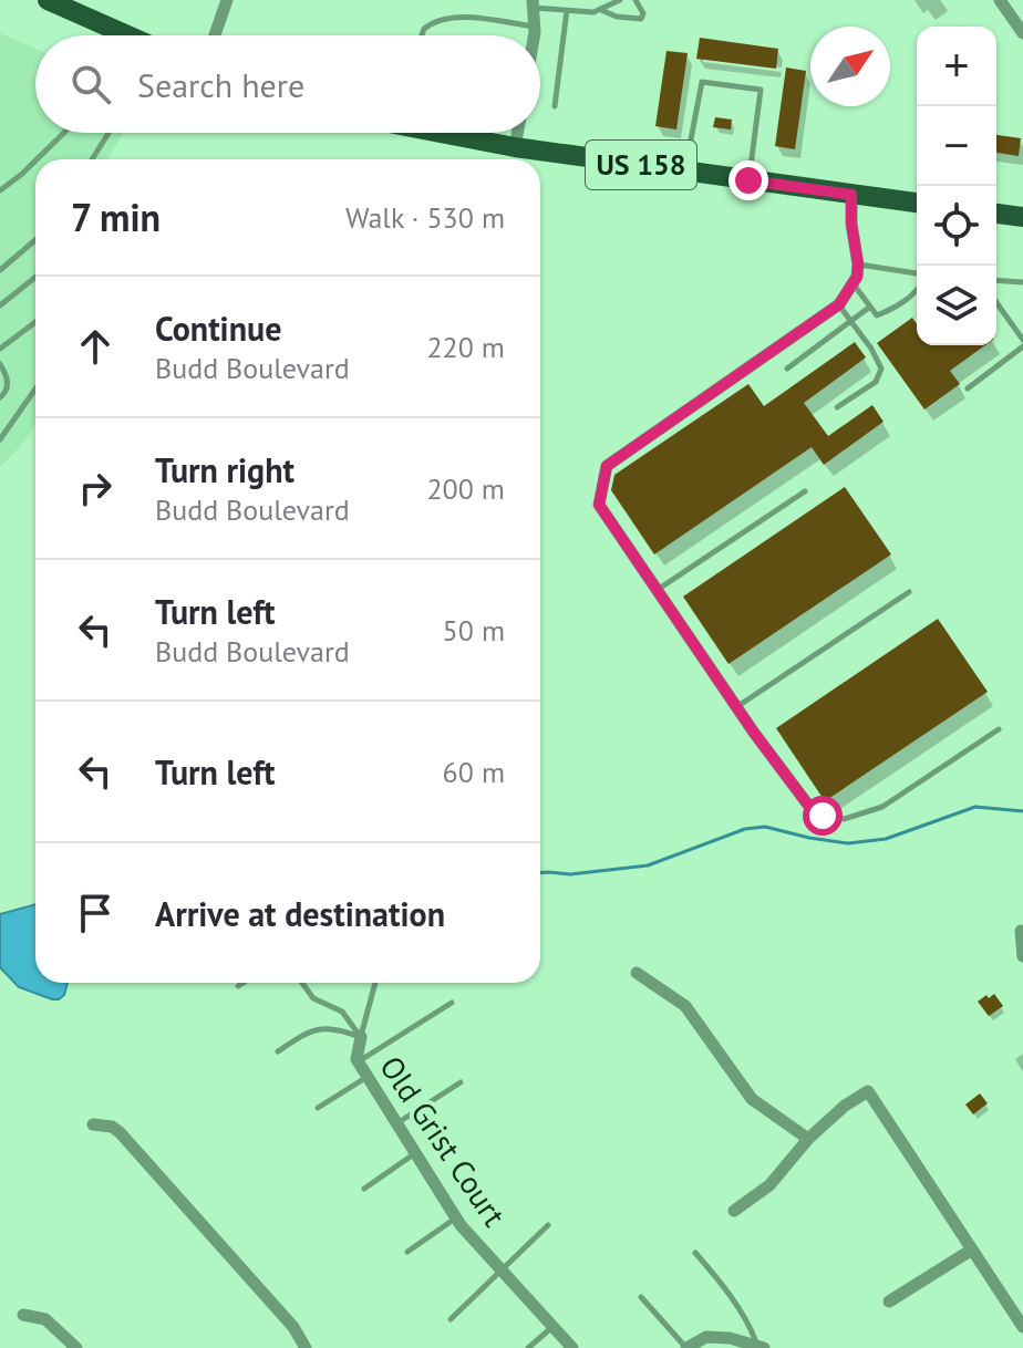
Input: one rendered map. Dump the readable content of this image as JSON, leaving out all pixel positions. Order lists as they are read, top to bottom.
{
  "streets": {
    "main road": ["US 158"],
    "street": ["Old Grist Court"]
  },
  "north": "top right",
  "page": {
    "map_buttons": ["+", "−"],
    "search": "Search here",
    "heading": ["7 min", "Walk · 530 m"],
    "list": [
      ["Continue", "Budd Boulevard", "220 m"],
      ["Turn right", "Budd Boulevard", "200 m"],
      ["Turn left", "Budd Boulevard", "50 m"],
      ["Turn left", "60 m"],
      "Arrive at destination"
    ]
  }
}
